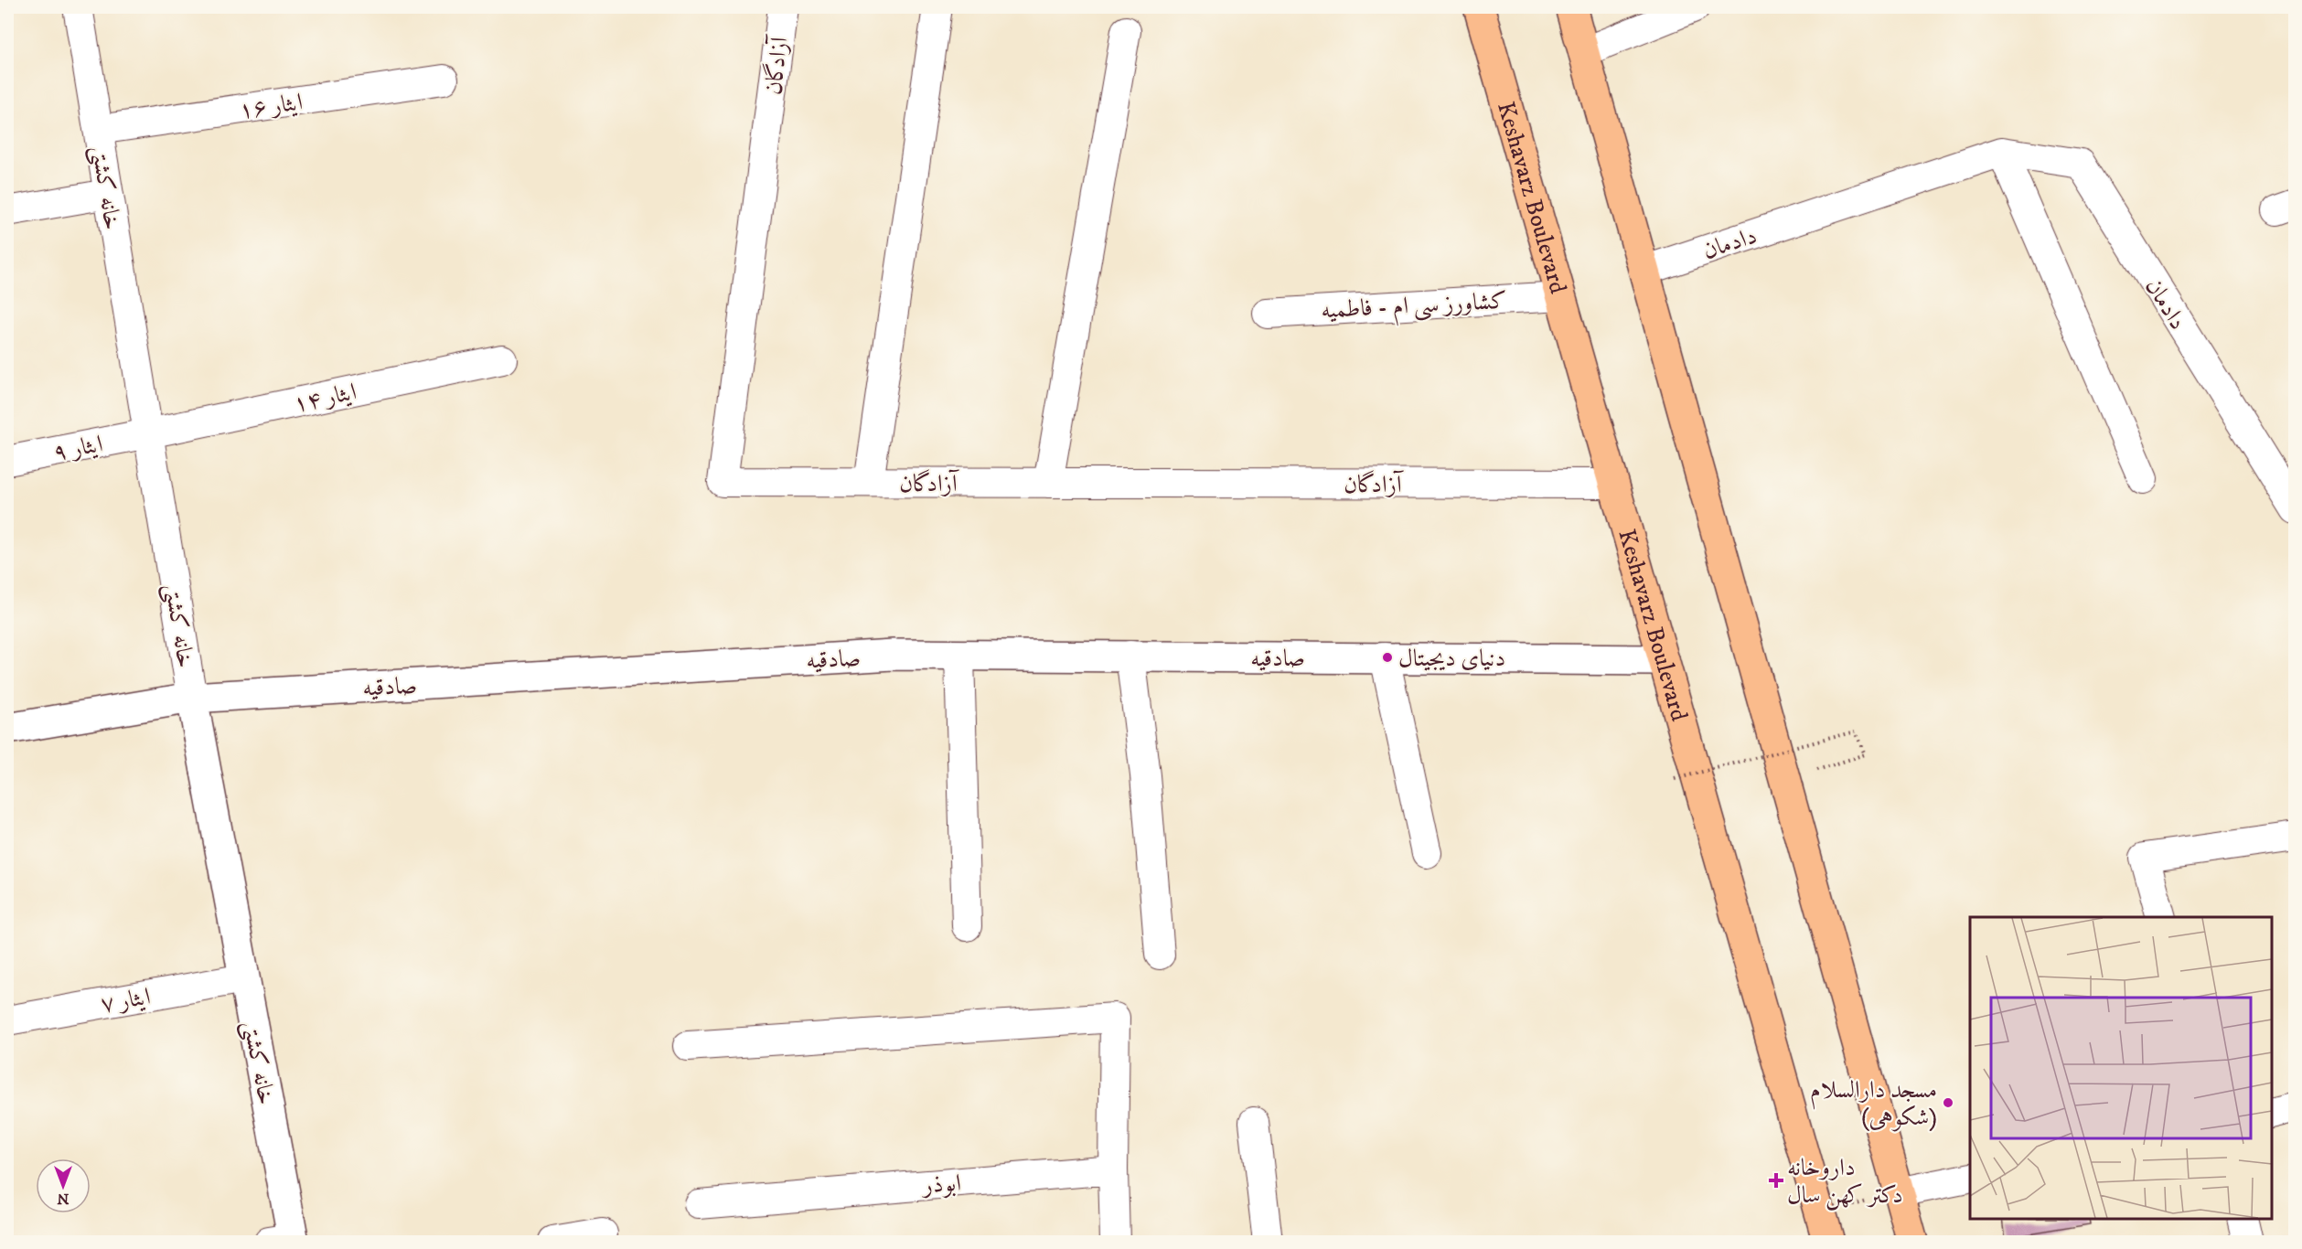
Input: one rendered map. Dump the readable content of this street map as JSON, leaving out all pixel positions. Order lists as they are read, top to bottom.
{
  "streets": {
    "main road": ["Keshavarz Boulevard"],
    "street": [
      "آزادگان",
      "ایثار ۱۶",
      "خانه کشتی",
      "دادمان",
      "کشاورز سی ام - فاطمیه",
      "ایثار ۱۴",
      "ایثار ۹",
      "صادقیه",
      "ایثار ۷",
      "ابوذر"
    ]
  },
  "crossings": [
    ["آزادگان", "Keshavarz Boulevard"],
    ["ایثار ۱۶", "خانه کشتی"],
    ["خانه کشتی", "ایثار ۱۴"],
    ["خانه کشتی", "ایثار ۹"],
    ["خانه کشتی", "صادقیه"],
    ["خانه کشتی", "ایثار ۷"],
    ["Keshavarz Boulevard", "کشاورز سی ام - فاطمیه"],
    ["Keshavarz Boulevard", "صادقیه"],
    ["ایثار ۱۴", "ایثار ۹"]
  ],
  "places": {
    "other": ["دنیای دیجیتال", "مسجد دارالسلام (شکوهی)"],
    "health": ["داروخانه دکتر کهن سال"]
  },
  "north": "bottom"
}
